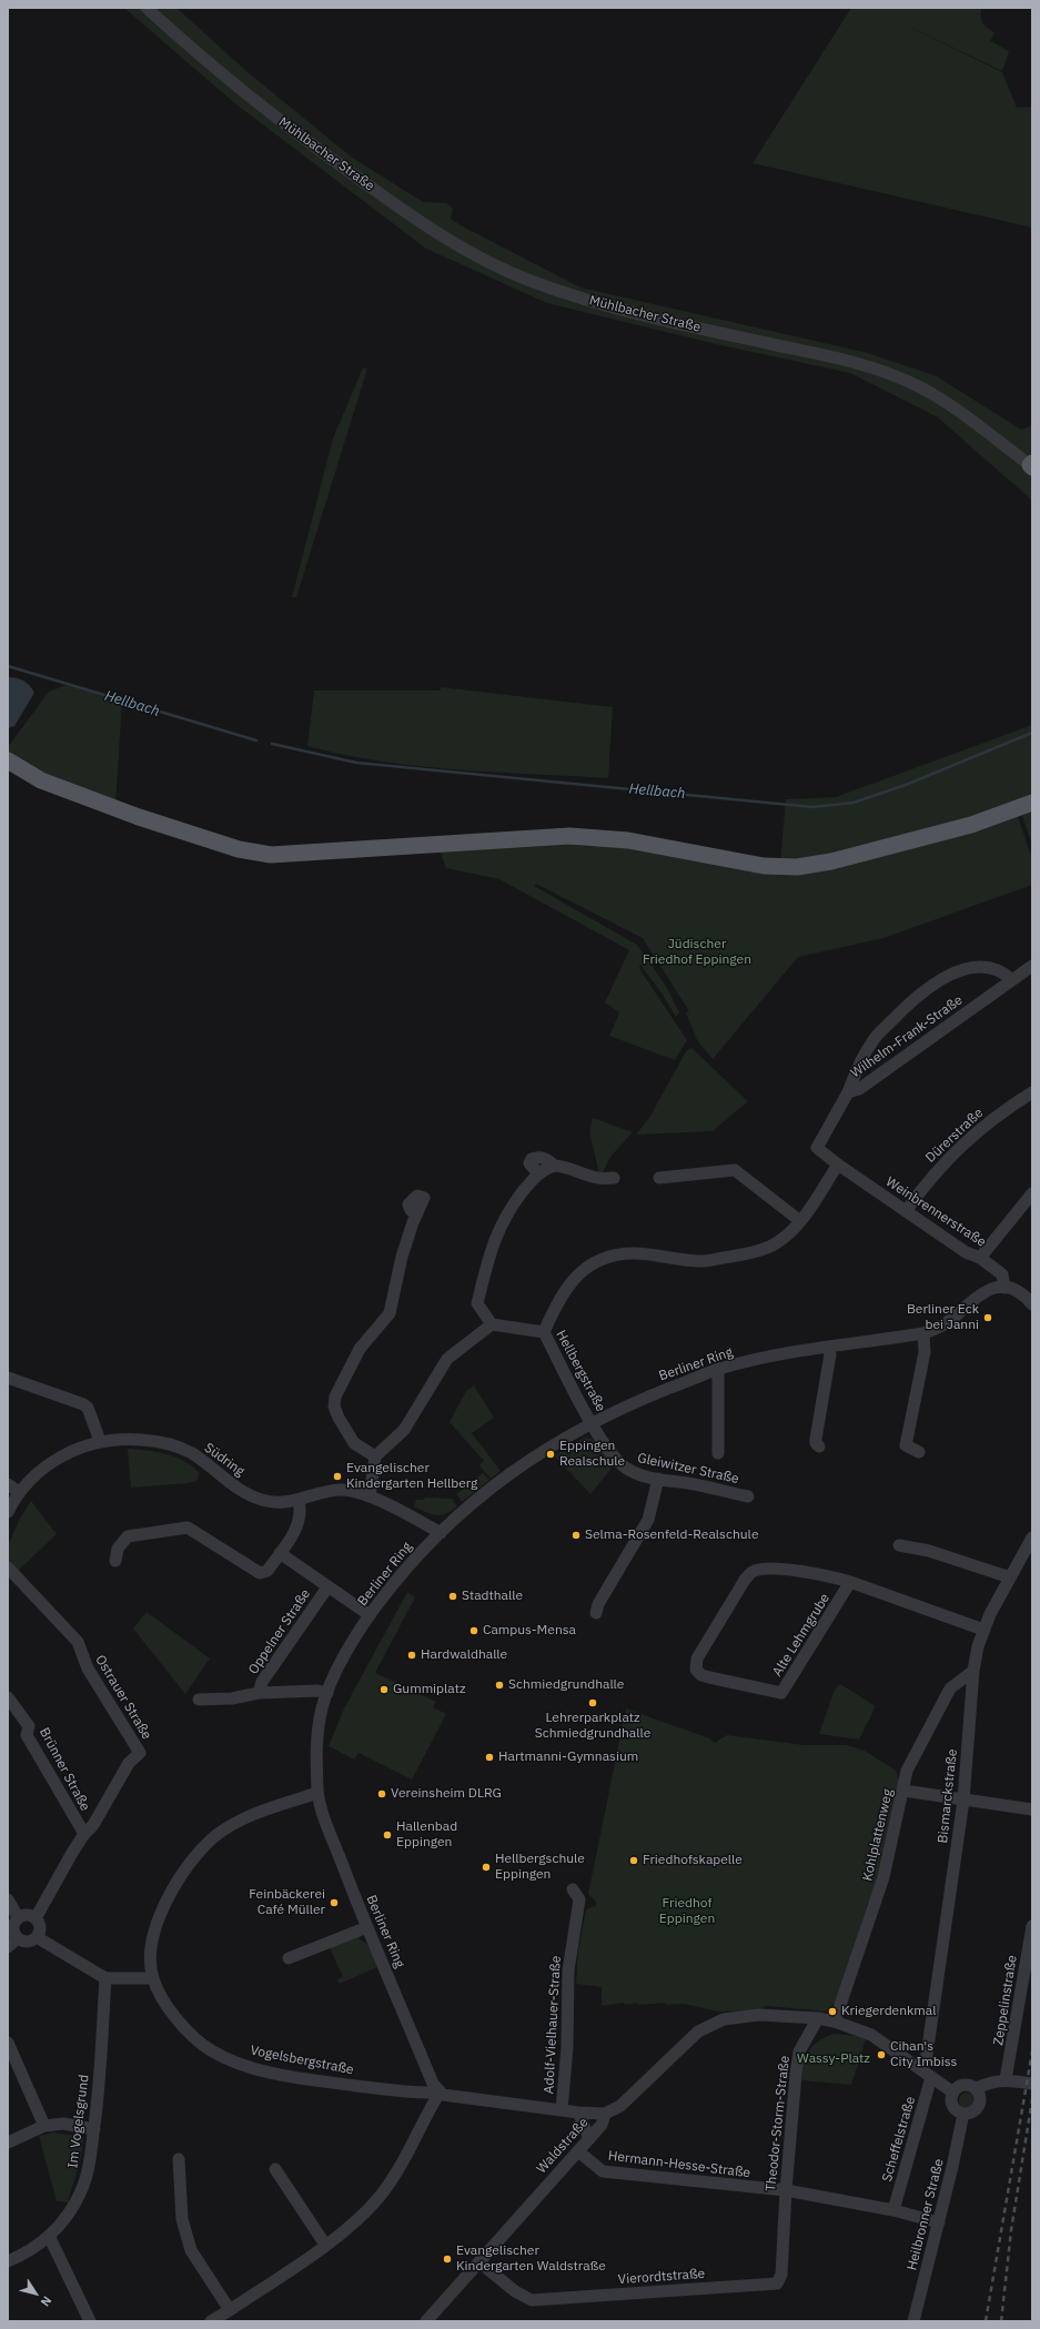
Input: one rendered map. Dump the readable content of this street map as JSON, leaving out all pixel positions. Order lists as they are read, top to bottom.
{
  "streets": {
    "street": [
      "Mühlbacher Straße",
      "Wilhelm-Frank-Straße",
      "Dürerstraße",
      "Weinbrennerstraße",
      "Berliner Ring",
      "Hellbergstraße",
      "Südring",
      "Gleiwitzer Straße",
      "Oppelner Straße",
      "Alte Lehmgrube",
      "Ostrauer Straße",
      "Brünner Straße",
      "Bismarckstraße",
      "Kohlplattenweg",
      "Zeppelinstraße",
      "Adolf-Vielhauer-Straße",
      "Vogelsbergstraße",
      "Im Vogelsgrund",
      "Theodor-Storm-Straße",
      "Scheffelstraße",
      "Waldstraße",
      "Hermann-Hesse-Straße",
      "Heilbronner Straße",
      "Vierordtstraße"
    ]
  },
  "crossings": [
    ["Wilhelm-Frank-Straße", "Weinbrennerstraße"],
    ["Dürerstraße", "Weinbrennerstraße"],
    ["Weinbrennerstraße", "Berliner Ring"],
    ["Weinbrennerstraße", "Hellbergstraße"],
    ["Berliner Ring", "Hellbergstraße"],
    ["Berliner Ring", "Südring"],
    ["Berliner Ring", "Gleiwitzer Straße"],
    ["Berliner Ring", "Oppelner Straße"],
    ["Berliner Ring", "Vogelsbergstraße"],
    ["Hellbergstraße", "Gleiwitzer Straße"],
    ["Alte Lehmgrube", "Bismarckstraße"],
    ["Ostrauer Straße", "Brünner Straße"],
    ["Bismarckstraße", "Kohlplattenweg"],
    ["Bismarckstraße", "Scheffelstraße"],
    ["Theodor-Storm-Straße", "Waldstraße"],
    ["Theodor-Storm-Straße", "Hermann-Hesse-Straße"],
    ["Theodor-Storm-Straße", "Vierordtstraße"],
    ["Scheffelstraße", "Hermann-Hesse-Straße"],
    ["Waldstraße", "Hermann-Hesse-Straße"],
    ["Waldstraße", "Vierordtstraße"],
    ["Hermann-Hesse-Straße", "Heilbronner Straße"]
  ],
  "water": ["Hellbach"],
  "parks": ["Jüdischer Friedhof Eppingen", "Friedhof Eppingen", "Wassy-Platz"],
  "places": [
    "Berliner Eck bei Janni",
    "Eppingen Realschule",
    "Evangelischer Kindergarten Hellberg",
    "Selma-Rosenfeld-Realschule",
    "Stadthalle",
    "Campus-Mensa",
    "Hardwaldhalle",
    "Schmiedgrundhalle",
    "Gummiplatz",
    "Lehrerparkplatz Schmiedgrundhalle",
    "Hartmanni-Gymnasium",
    "Vereinsheim DLRG",
    "Hallenbad Eppingen",
    "Friedhofskapelle",
    "Hellbergschule Eppingen",
    "Feinbäckerei Café Müller",
    "Kriegerdenkmal",
    "Cihan's City Imbiss",
    "Evangelischer Kindergarten Waldstraße"
  ],
  "north": "bottom right"
}
